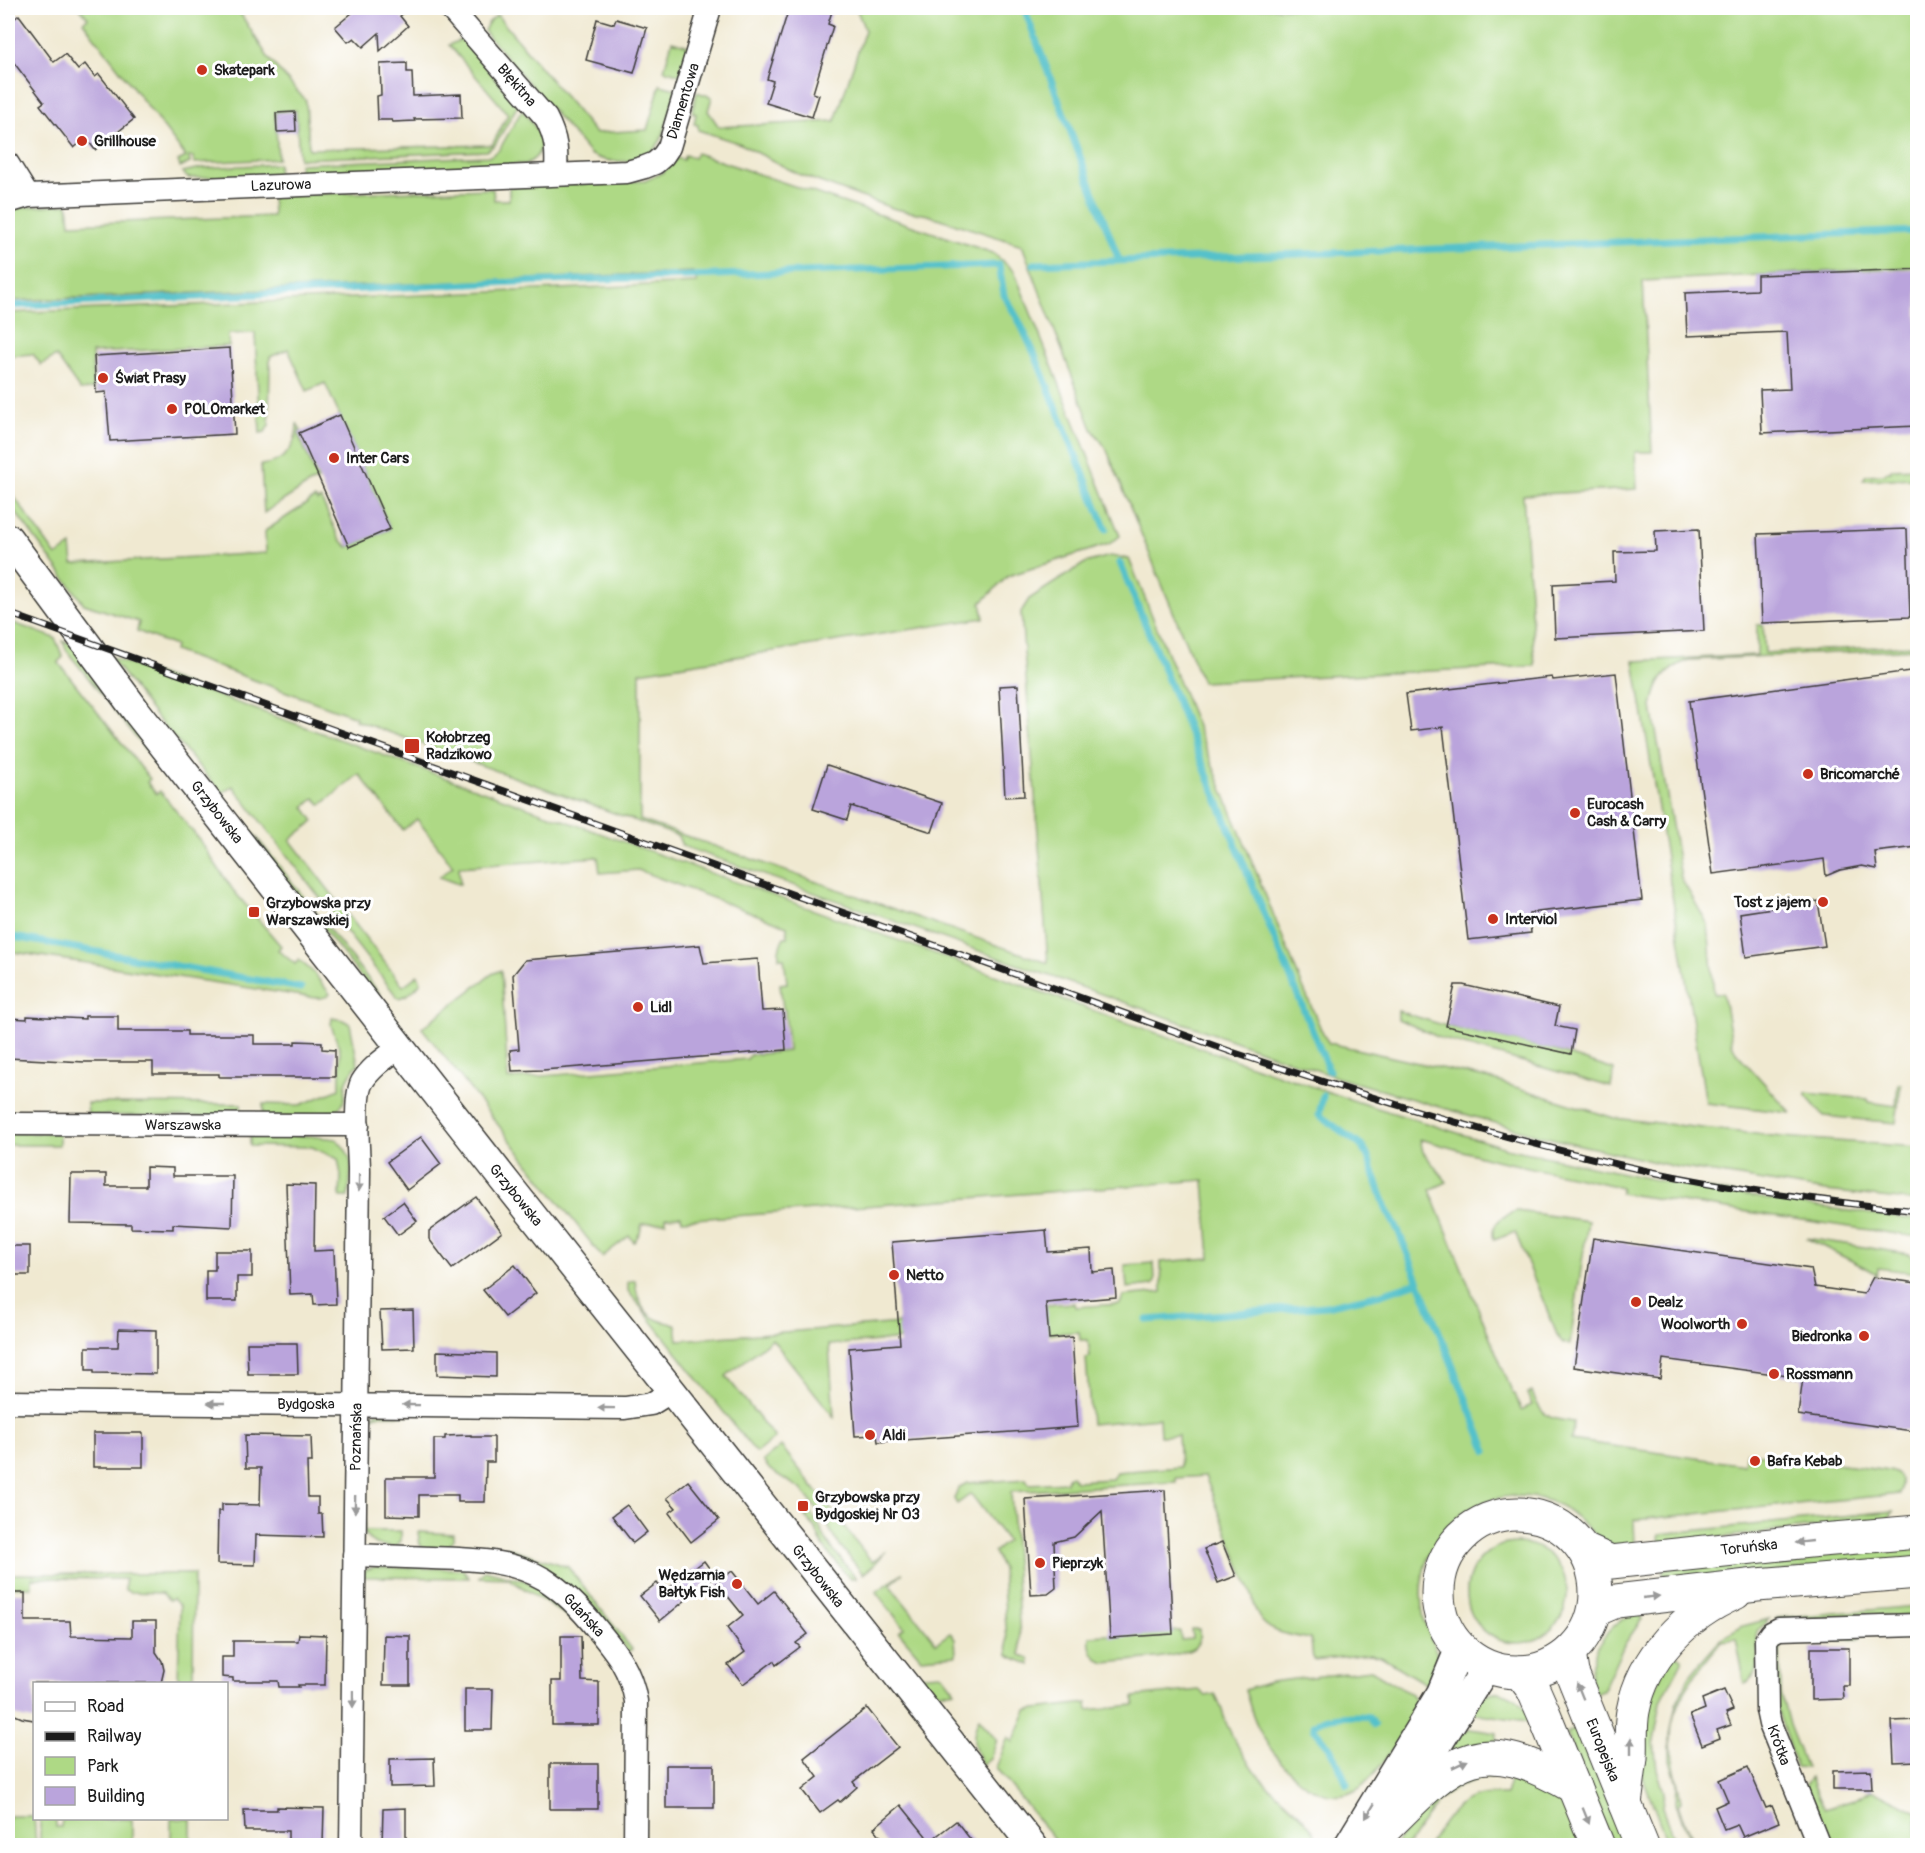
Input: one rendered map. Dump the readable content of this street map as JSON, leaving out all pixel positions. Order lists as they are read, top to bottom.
{
  "streets": {
    "main road": ["Toruńska", "Europejska"],
    "street": [
      "Błękitna",
      "Diamentowa",
      "Lazurowa",
      "Grzybowska",
      "Warszawska",
      "Bydgoska",
      "Poznańska",
      "Gdańska",
      "Krótka"
    ]
  },
  "crossings": [
    ["Błękitna", "Diamentowa"],
    ["Błękitna", "Lazurowa"],
    ["Diamentowa", "Lazurowa"],
    ["Grzybowska", "Bydgoska"],
    ["Grzybowska", "Poznańska"],
    ["Warszawska", "Poznańska"],
    ["Bydgoska", "Poznańska"],
    ["Poznańska", "Gdańska"],
    ["Toruńska", "Europejska"]
  ],
  "one_way": ["Bydgoska", "Poznańska"],
  "places": {
    "other": [
      "Skatepark",
      "Grillhouse",
      "Świat Prasy",
      "POLOmarket",
      "Inter Cars",
      "Bricomarché",
      "Eurocash Cash & Carry",
      "Tost z jajem",
      "Interviol",
      "Lidl",
      "Netto",
      "Dealz",
      "Woolworth",
      "Biedronka",
      "Rossmann",
      "Aldi",
      "Bafra Kebab",
      "Pieprzyk",
      "Wędzarnia Bałtyk Fish"
    ],
    "transit": ["Kołobrzeg Radzikowo", "Grzybowska przy Warszawskiej", "Grzybowska przy Bydgoskiej Nr 03"]
  },
  "legend": [
    "Road",
    "Railway",
    "Park",
    "Building"
  ]
}
